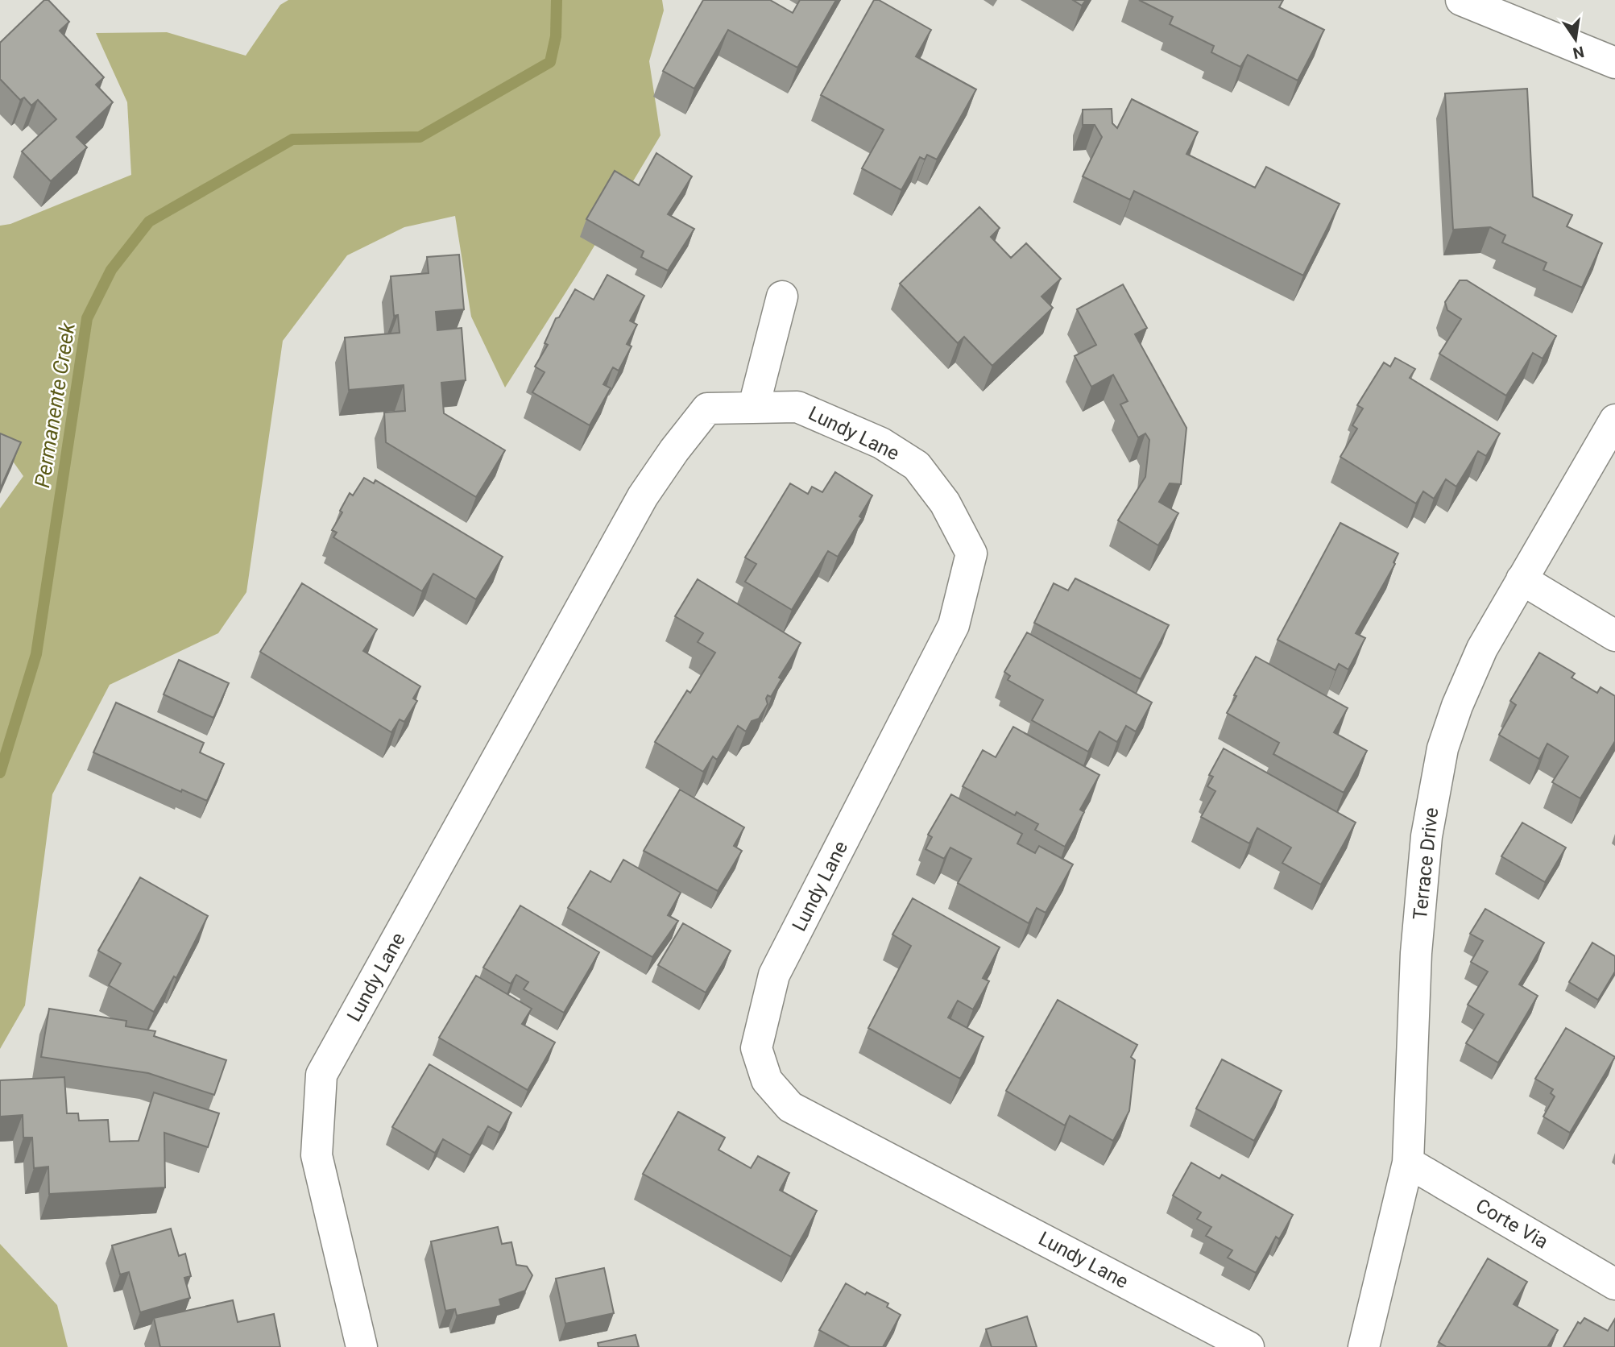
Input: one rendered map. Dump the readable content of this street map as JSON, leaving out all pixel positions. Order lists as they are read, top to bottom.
{
  "streets": {
    "street": ["Lundy Lane", "Terrace Drive", "Corte Via"]
  },
  "crossings": [
    ["Terrace Drive", "Corte Via"]
  ],
  "water": ["Permanente Creek"],
  "north": "bottom"
}
